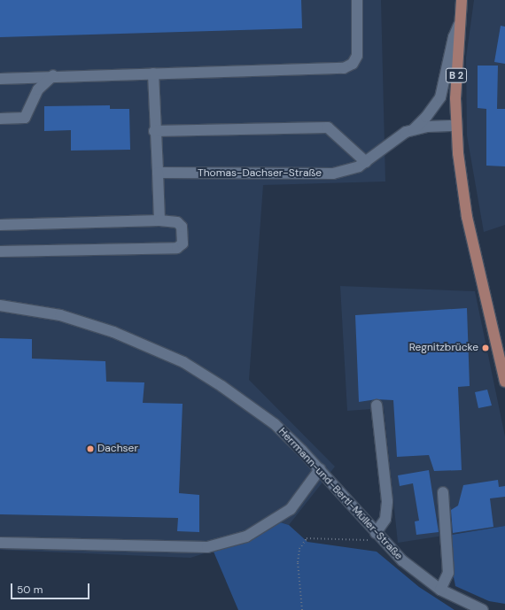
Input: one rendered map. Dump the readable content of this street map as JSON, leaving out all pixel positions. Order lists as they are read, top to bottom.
{
  "streets": {
    "main road": ["B 2"],
    "street": ["Thomas-Dachser-Straße", "Herrmann-und-Bertl-Müller-Straße"]
  },
  "places": ["Regnitzbrücke", "Dachser"],
  "scale_bar": "50 m"
}
